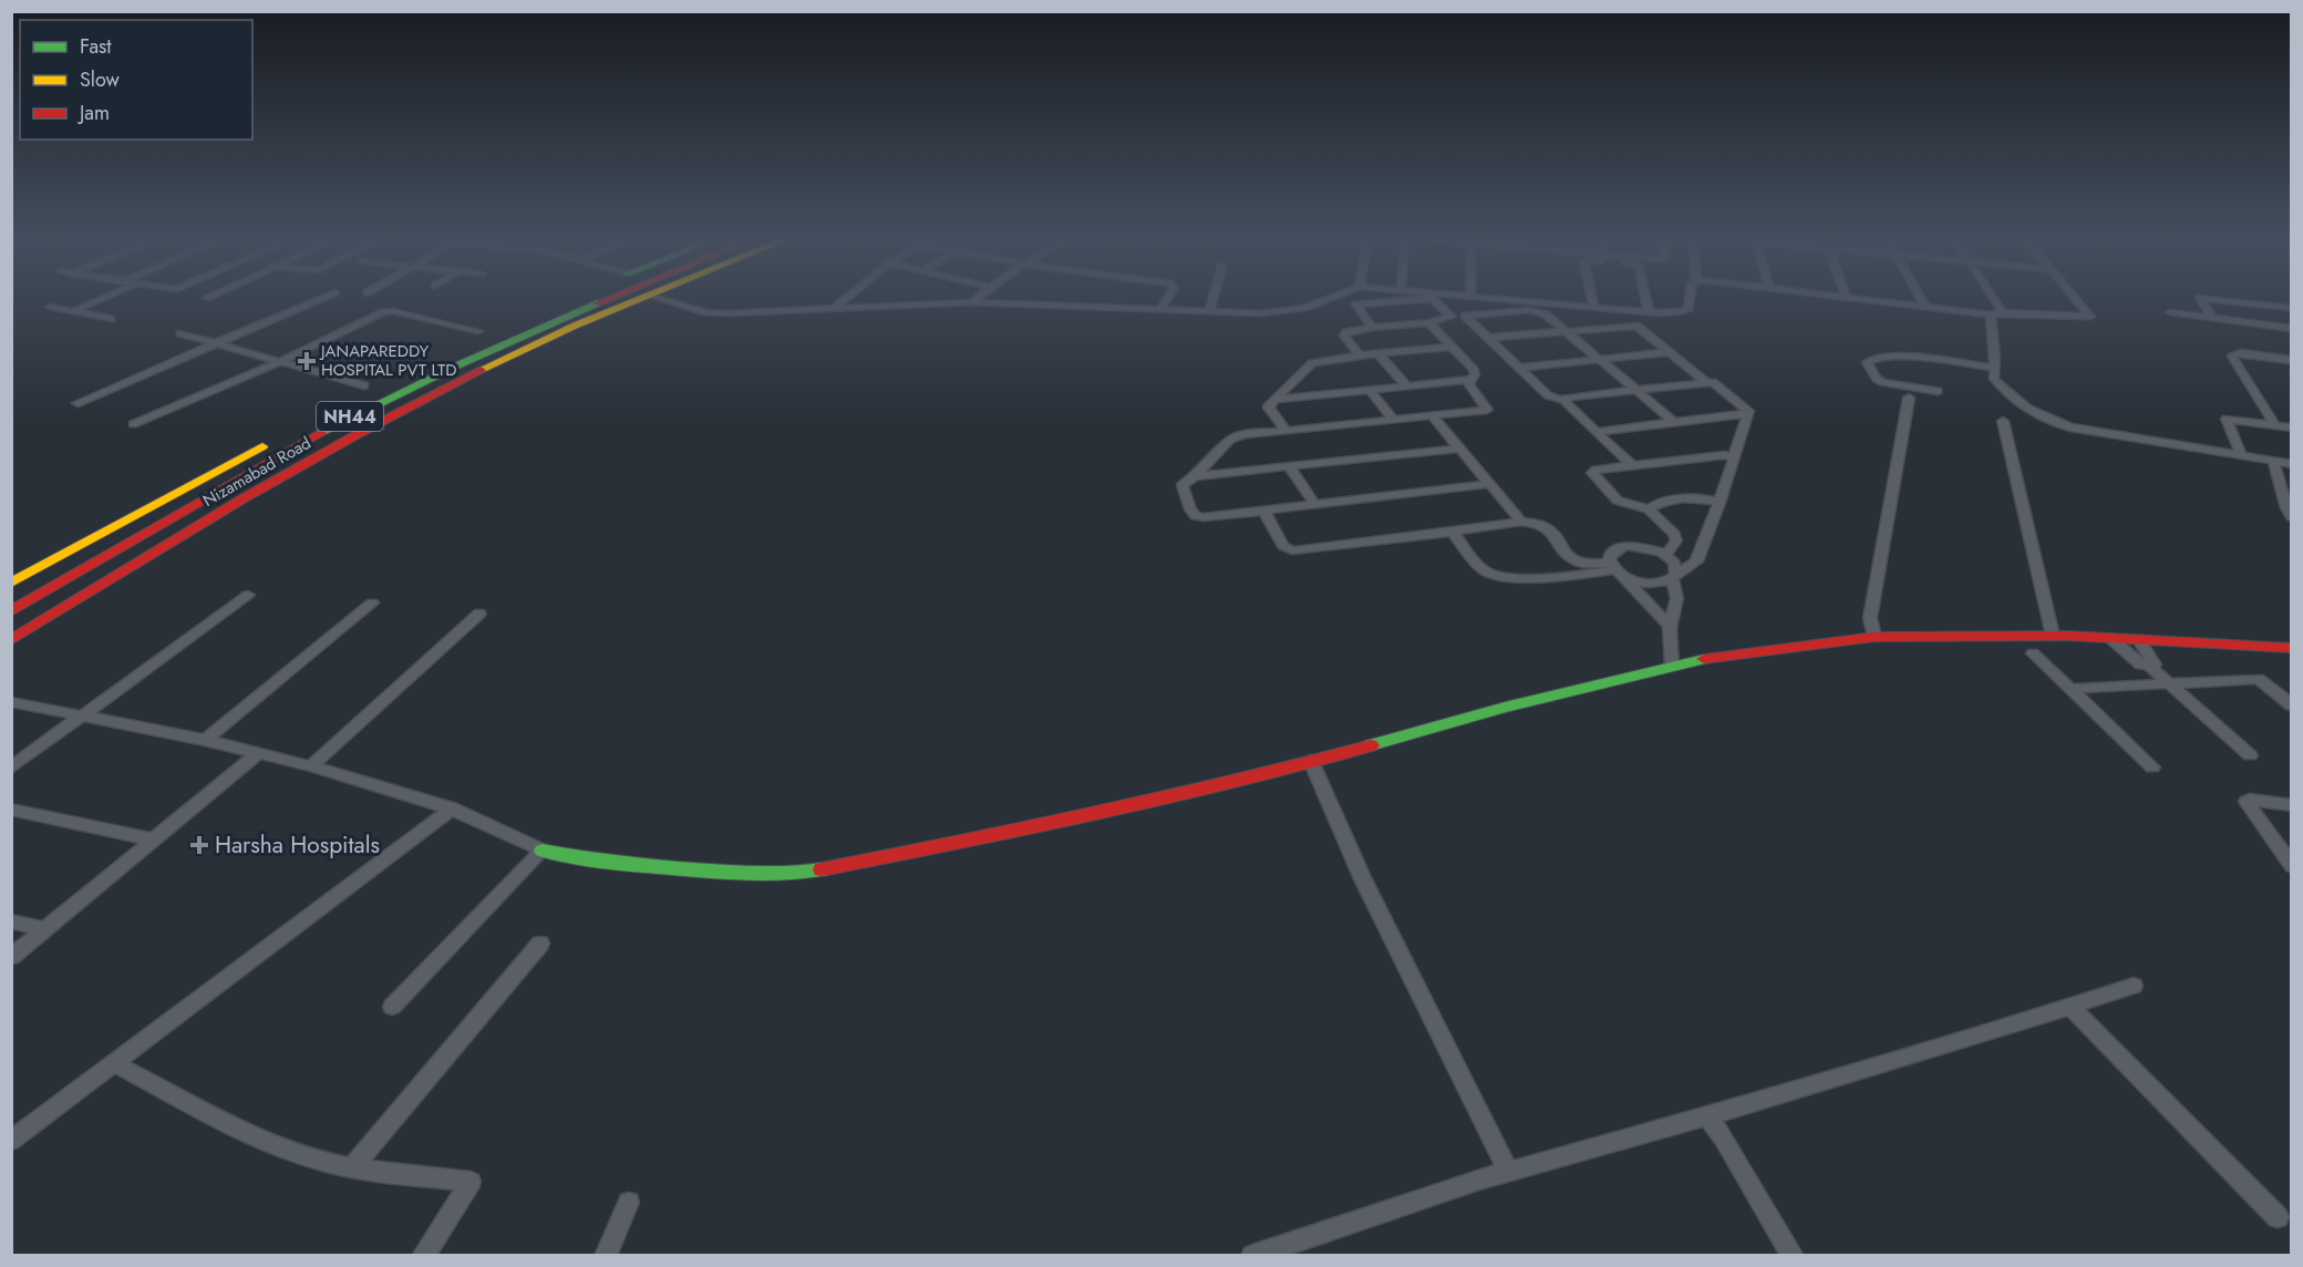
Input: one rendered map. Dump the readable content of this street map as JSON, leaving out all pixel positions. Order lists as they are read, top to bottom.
{
  "streets": {
    "main road": ["NH44", "Nizamabad Road"]
  },
  "places": {
    "health": ["JANAPAREDDY HOSPITAL PVT LTD", "Harsha Hospitals"]
  },
  "legend": ["Fast", "Slow", "Jam"]
}
